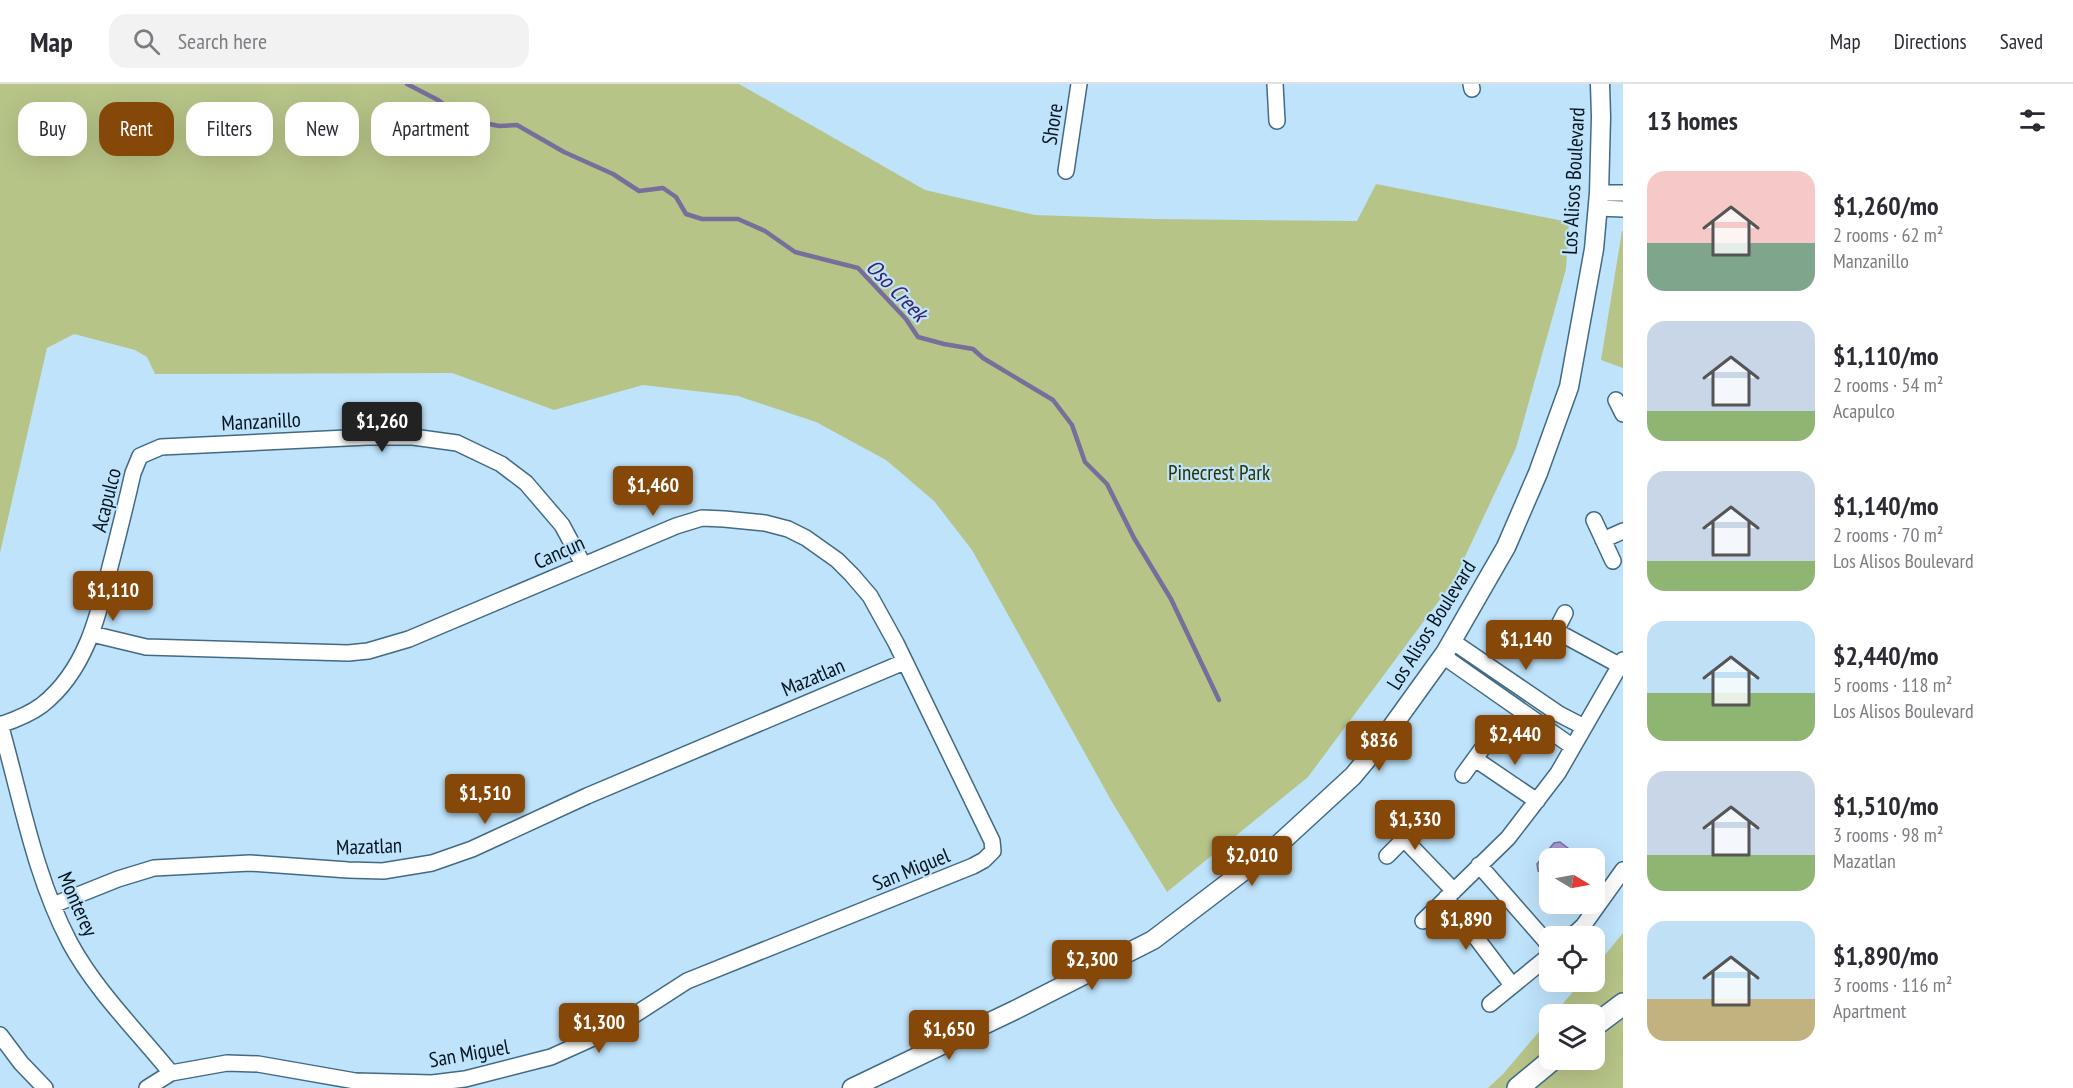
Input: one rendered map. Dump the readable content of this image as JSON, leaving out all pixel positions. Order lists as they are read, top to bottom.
{
  "streets": {
    "main road": ["Los Alisos Boulevard"],
    "street": [
      "Shore",
      "Manzanillo",
      "Acapulco",
      "Cancun",
      "Mazatlan",
      "San Miguel",
      "Monterey"
    ]
  },
  "crossings": [
    ["Manzanillo", "Acapulco"],
    ["Manzanillo", "Cancun"],
    ["Acapulco", "Cancun"],
    ["Acapulco", "Monterey"],
    ["Cancun", "Mazatlan"],
    ["Cancun", "San Miguel"],
    ["Mazatlan", "Monterey"],
    ["San Miguel", "Monterey"]
  ],
  "water": ["Oso Creek"],
  "parks": ["Pinecrest Park"],
  "north": "right",
  "page": {
    "header": "Map",
    "search": "Search here",
    "nav": ["Map", "Directions", "Saved"],
    "heading": "13 homes",
    "chip": [
      "Buy",
      "Rent",
      "Filters",
      "New",
      "Apartment"
    ],
    "list": [
      {
        "name": "$1,260/mo",
        "note": "2 rooms · 62 m² · Manzanillo"
      },
      {
        "name": "$1,110/mo",
        "note": "2 rooms · 54 m² · Acapulco"
      },
      {
        "name": "$1,140/mo",
        "note": "2 rooms · 70 m² · Los Alisos Boulevard"
      },
      {
        "name": "$2,440/mo",
        "note": "5 rooms · 118 m² · Los Alisos Boulevard"
      },
      {
        "name": "$1,510/mo",
        "note": "3 rooms · 98 m² · Mazatlan"
      },
      {
        "name": "$1,890/mo",
        "note": "3 rooms · 116 m² · Apartment"
      }
    ],
    "price": [
      "$1,260",
      "$1,460",
      "$1,110",
      "$1,140",
      "$2,440",
      "$836",
      "$1,510",
      "$1,330",
      "$2,010",
      "$1,890",
      "$2,300",
      "$1,300",
      "$1,650"
    ]
  }
}
